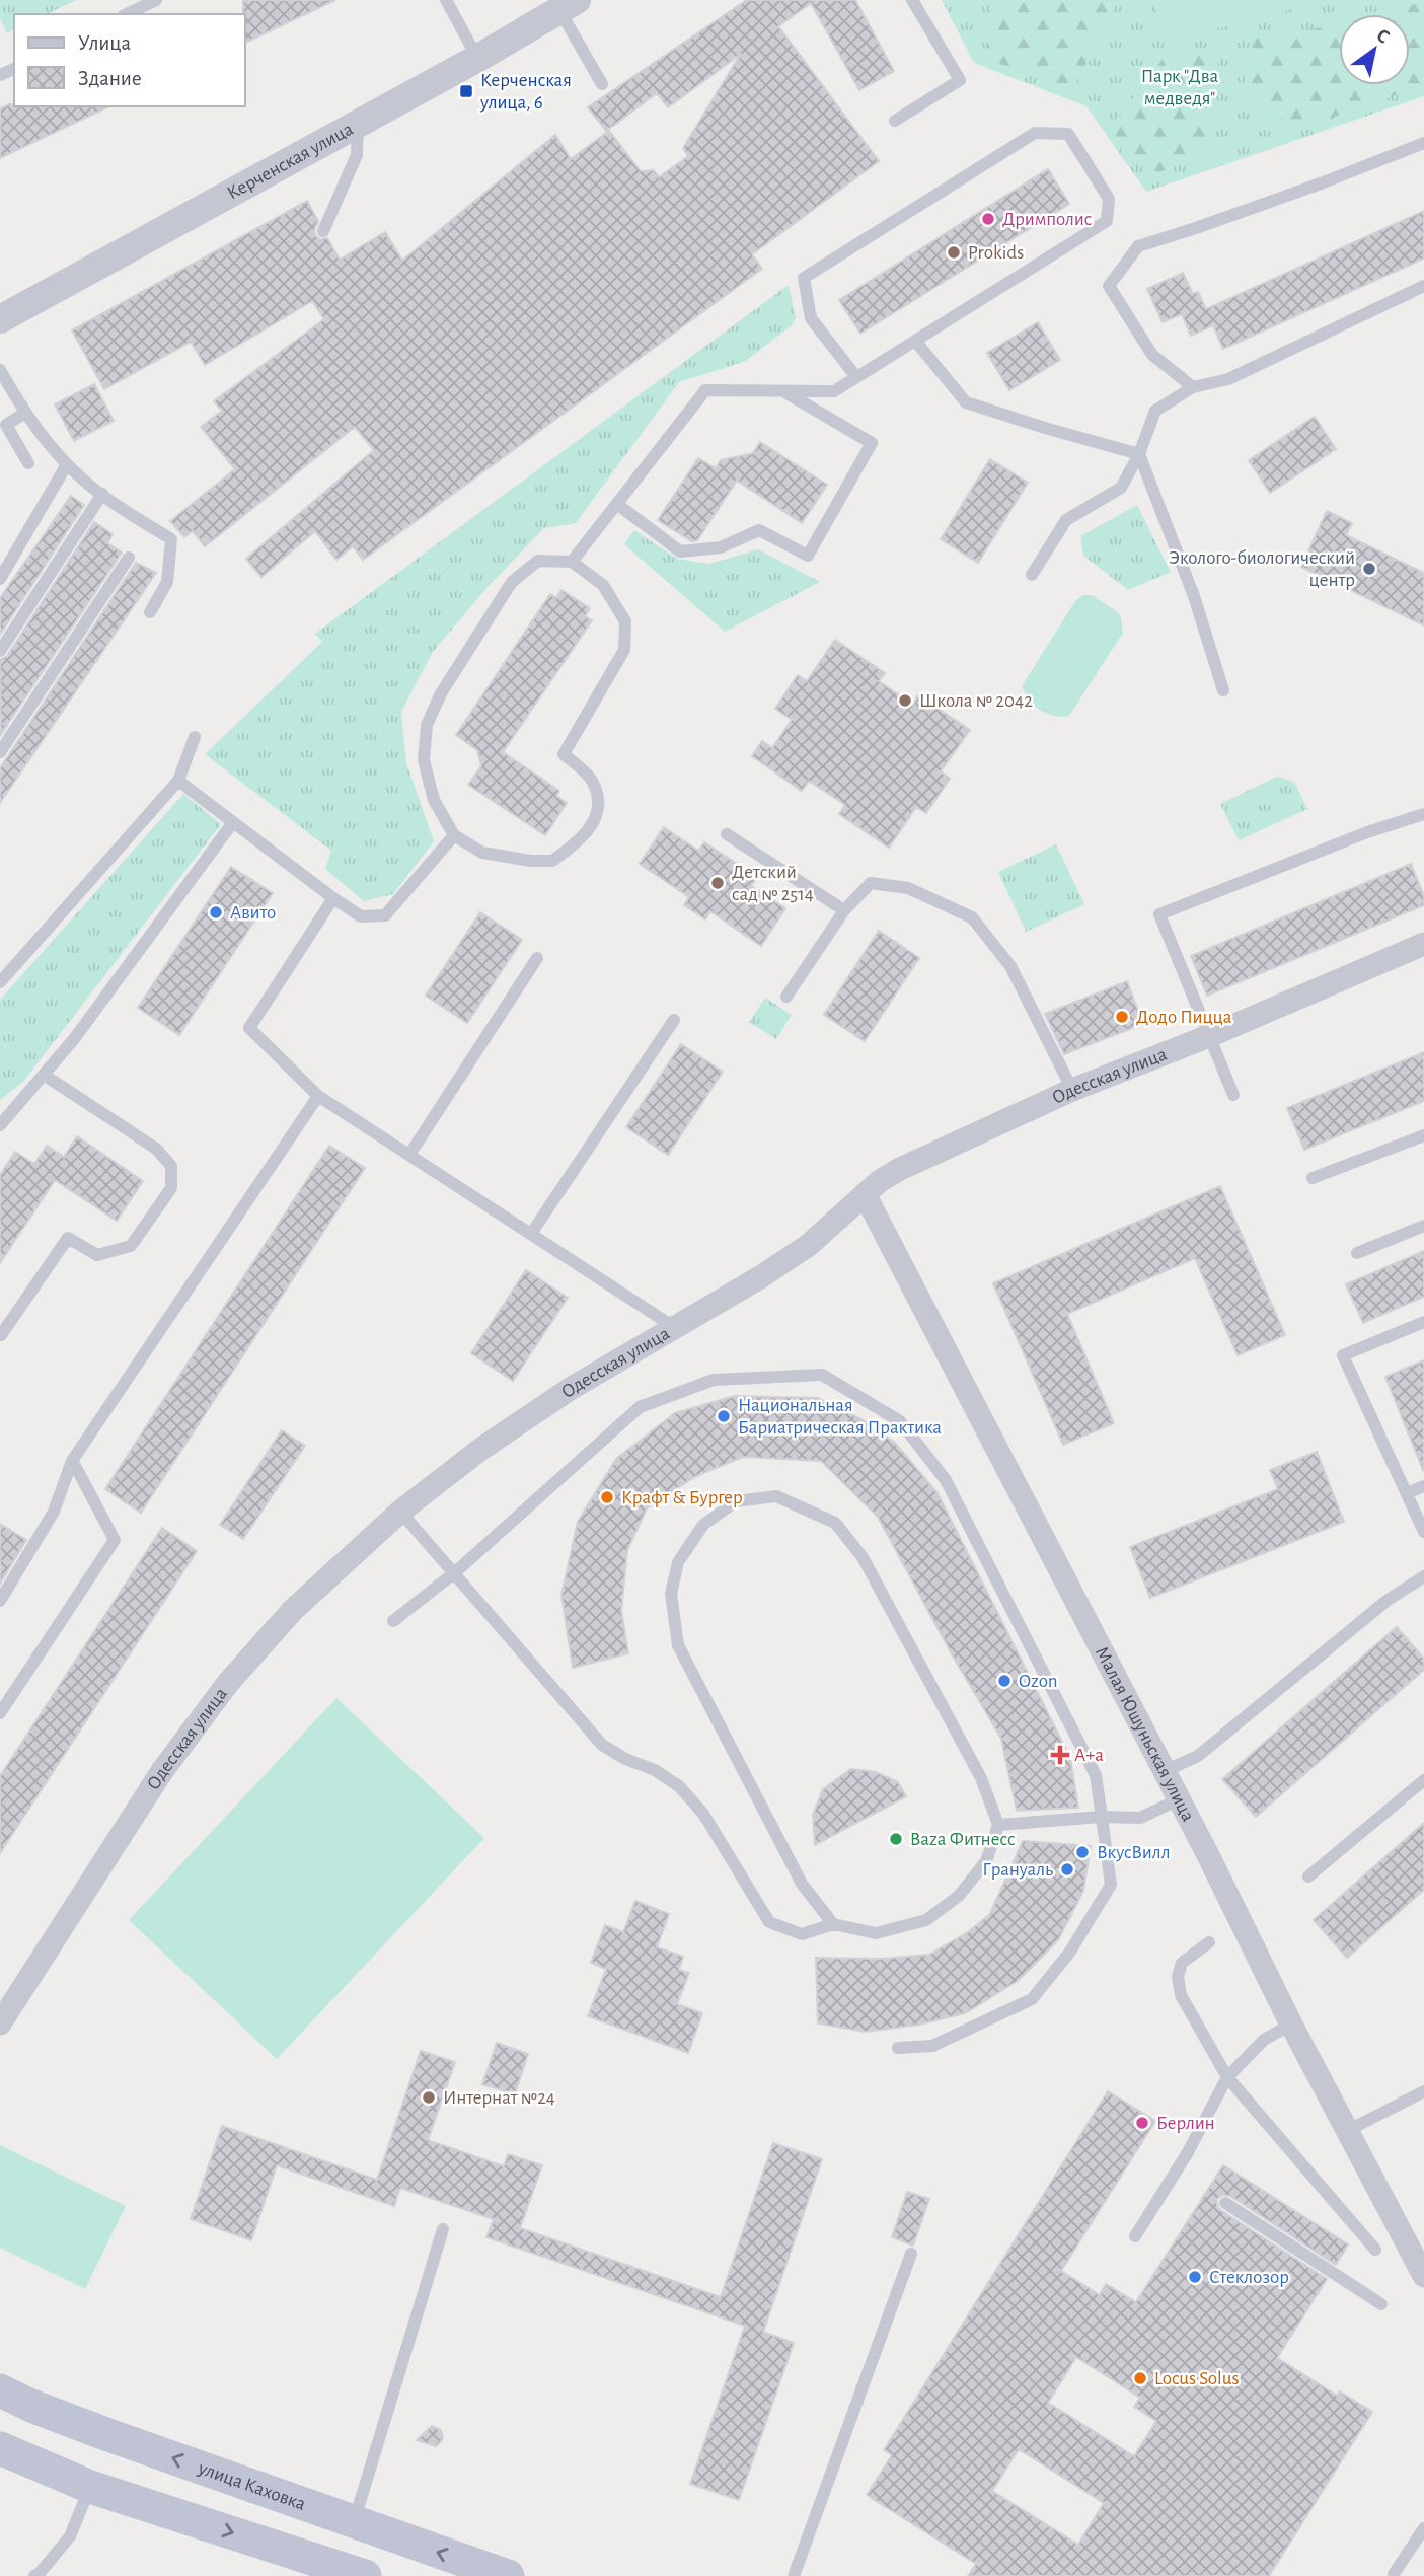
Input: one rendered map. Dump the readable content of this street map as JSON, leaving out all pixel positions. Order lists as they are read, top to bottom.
{
  "streets": {
    "main road": ["улица Каховка"],
    "street": ["Керченская улица", "Одесская улица", "Малая Юшуньская улица"]
  },
  "crossings": [
    ["Одесская улица", "Малая Юшуньская улица"]
  ],
  "parks": ["Парк \"Два медведя\""],
  "places": {
    "transit": ["Керченская улица, 6"],
    "other": [
      "Дримполис",
      "Prokids",
      "Эколого-биологический центр",
      "Школа № 2042",
      "Детский сад № 2514",
      "Авито",
      "Додо Пицца",
      "Национальная Бариатрическая Практика",
      "Крафт & Бургер",
      "Ozon",
      "Baza Фитнесс",
      "ВкусВилл",
      "Грануаль",
      "Интернат №24",
      "Берлин",
      "Стеклозор",
      "Locus Solus"
    ],
    "health": ["А+а"]
  },
  "legend": ["Улица", "Здание"],
  "north": "top right"
}
